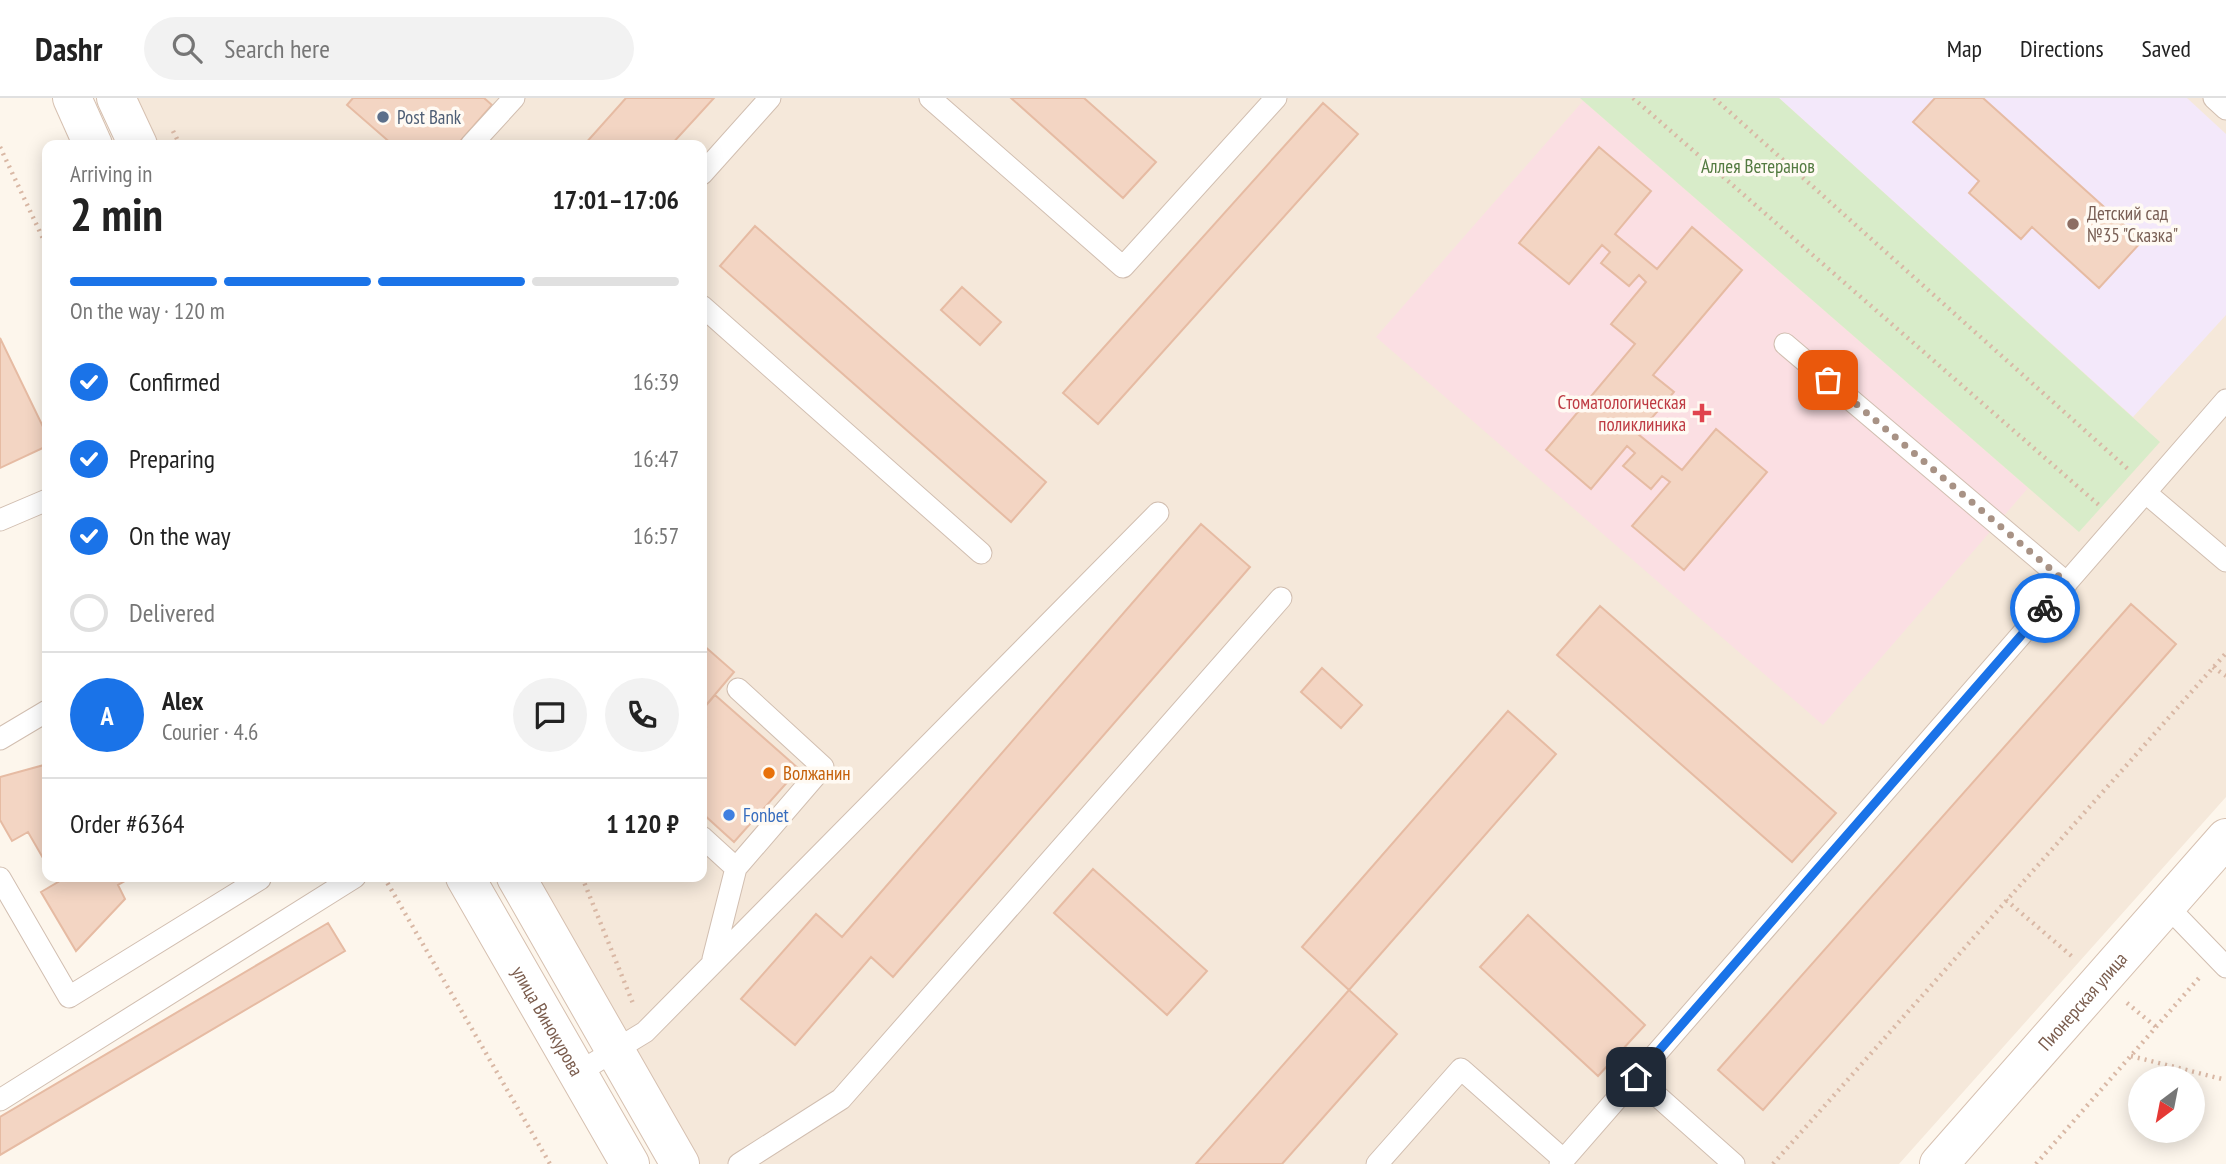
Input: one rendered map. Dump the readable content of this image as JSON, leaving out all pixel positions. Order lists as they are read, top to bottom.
{
  "streets": {
    "main road": ["Пионерская улица", "улица Винокурова"]
  },
  "parks": ["Аллея Ветеранов"],
  "places": {
    "other": [
      "Post Bank",
      "Детский сад №35 \"Сказка\"",
      "Волжанин",
      "Fonbet"
    ],
    "health": ["Cтоматологическая поликлиника"]
  },
  "north": "bottom left",
  "page": {
    "header": "Dashr",
    "search": "Search here",
    "nav": ["Map", "Directions", "Saved"],
    "heading": ["2 min", "Arriving in", "17:01–17:06"],
    "panel": [
      "Alex",
      "Courier · 4.6",
      "Order #6364",
      "1 120 ₽"
    ],
    "bar": "On the way · 120 m",
    "list": [
      ["Confirmed", "16:39"],
      ["Preparing", "16:47"],
      ["On the way", "16:57"],
      "Delivered"
    ],
    "round": "A"
  }
}
